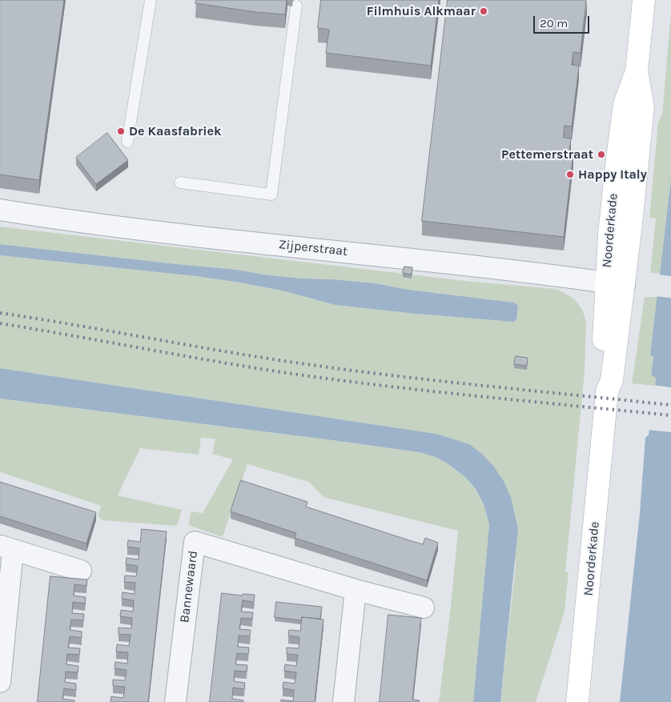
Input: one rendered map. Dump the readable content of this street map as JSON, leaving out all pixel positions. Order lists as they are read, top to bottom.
{
  "streets": {
    "main road": ["Noorderkade"],
    "street": ["Zijperstraat", "Bannewaard"]
  },
  "crossings": [
    ["Noorderkade", "Zijperstraat"]
  ],
  "places": [
    "Filmhuis Alkmaar",
    "De Kaasfabriek",
    "Pettemerstraat",
    "Happy Italy"
  ],
  "scale_bar": "20 m"
}
